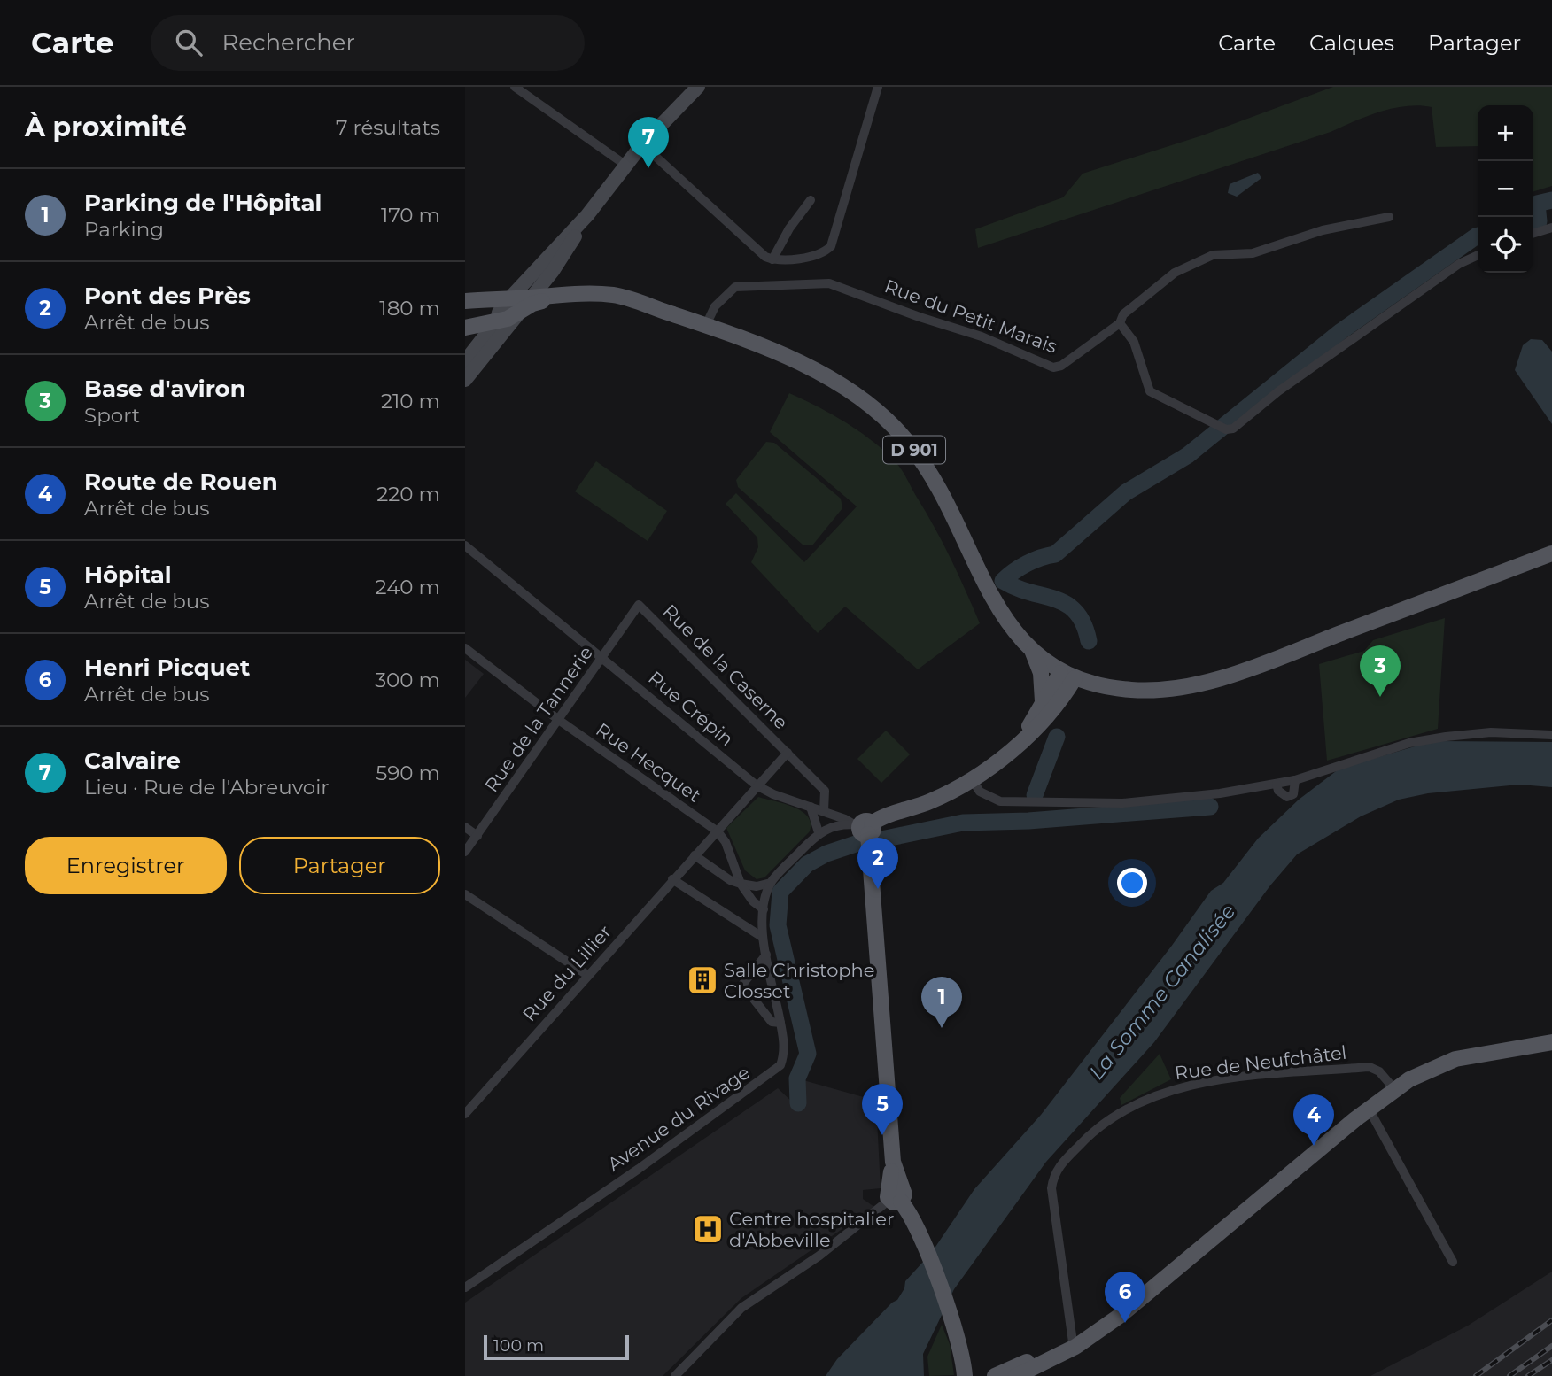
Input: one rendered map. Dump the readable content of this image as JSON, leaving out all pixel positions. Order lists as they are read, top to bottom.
{
  "streets": {
    "main road": ["D 901"],
    "street": [
      "Rue du Petit Marais",
      "Rue de la Caserne",
      "Rue Crépin",
      "Rue de la Tannerie",
      "Rue Hecquet",
      "Rue du Lillier",
      "Rue de Neufchâtel",
      "Avenue du Rivage"
    ]
  },
  "crossings": [
    ["Rue du Petit Marais", "D 901"],
    ["Rue de la Caserne", "Rue Crépin"],
    ["Rue de la Caserne", "Rue de la Tannerie"],
    ["Rue de la Caserne", "Rue du Lillier"],
    ["Rue Crépin", "Rue de la Tannerie"],
    ["Rue Crépin", "Rue du Lillier"],
    ["Rue de la Tannerie", "Rue Hecquet"],
    ["Rue Hecquet", "Rue du Lillier"]
  ],
  "water": ["La Somme Canalisée"],
  "places": {
    "building": ["Salle Christophe Closset"],
    "hospital": ["Centre hospitalier d'Abbeville"]
  },
  "scale_bar": "100 m",
  "page": {
    "header": "Carte",
    "search": "Rechercher",
    "nav": ["Carte", "Calques", "Partager"],
    "heading": ["À proximité", "7 résultats"],
    "map_buttons": ["+", "−"],
    "pins": [
      "7",
      "3",
      "2",
      "1",
      "5",
      "4",
      "6"
    ],
    "list": [
      {
        "mark": "1",
        "name": "Parking de l'Hôpital",
        "note": "Parking",
        "value": "170 m"
      },
      {
        "mark": "2",
        "name": "Pont des Près",
        "note": "Arrêt de bus",
        "value": "180 m"
      },
      {
        "mark": "3",
        "name": "Base d'aviron",
        "note": "Sport",
        "value": "210 m"
      },
      {
        "mark": "4",
        "name": "Route de Rouen",
        "note": "Arrêt de bus",
        "value": "220 m"
      },
      {
        "mark": "5",
        "name": "Hôpital",
        "note": "Arrêt de bus",
        "value": "240 m"
      },
      {
        "mark": "6",
        "name": "Henri Picquet",
        "note": "Arrêt de bus",
        "value": "300 m"
      },
      {
        "mark": "7",
        "name": "Calvaire",
        "note": "Lieu · Rue de l'Abreuvoir",
        "value": "590 m"
      }
    ],
    "buttons": ["Enregistrer", "Partager"],
    "scale": "100 m"
  }
}
